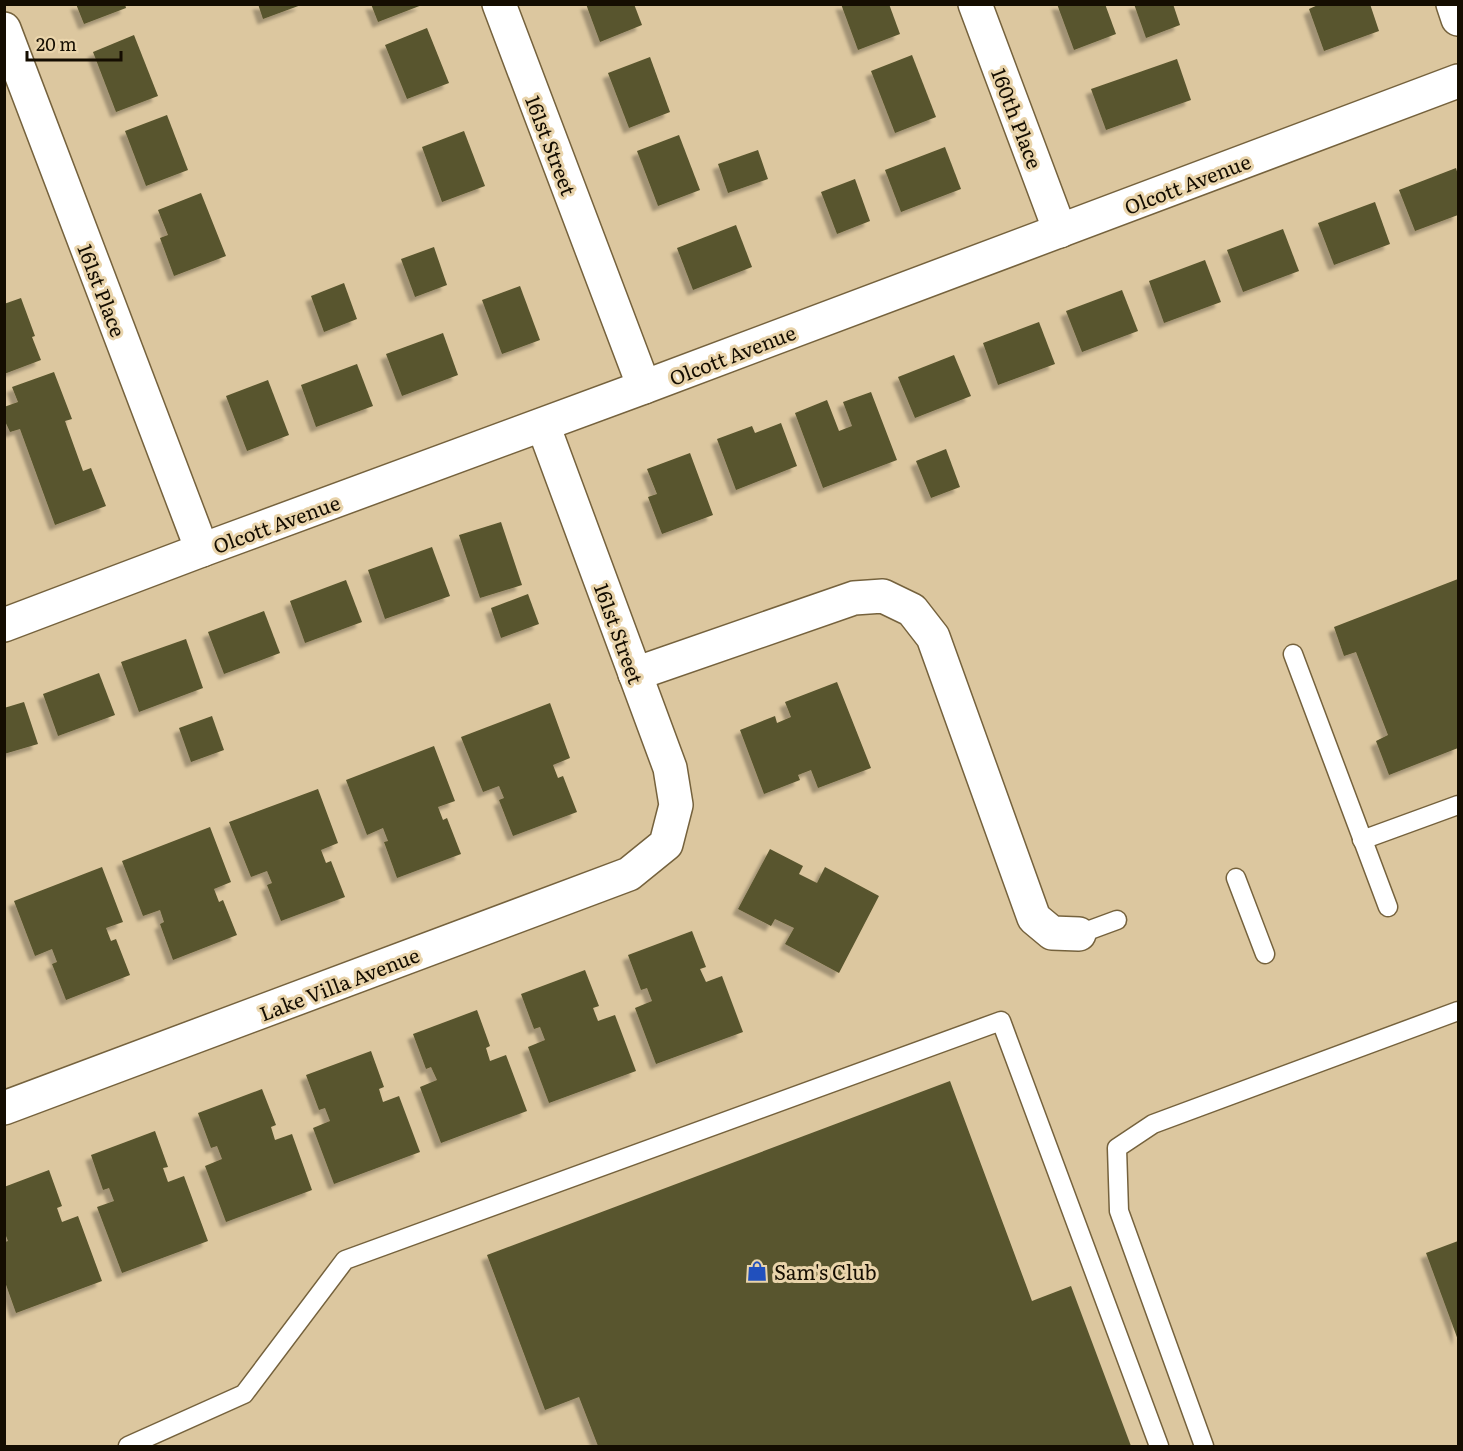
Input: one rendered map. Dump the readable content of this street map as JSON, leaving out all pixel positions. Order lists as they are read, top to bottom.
{
  "streets": {
    "street": [
      "160th Place",
      "161st Street",
      "Olcott Avenue",
      "161st Place",
      "Lake Villa Avenue"
    ]
  },
  "crossings": [
    ["160th Place", "Olcott Avenue"],
    ["161st Street", "Olcott Avenue"],
    ["161st Street", "Lake Villa Avenue"],
    ["Olcott Avenue", "161st Place"]
  ],
  "places": {
    "shop": ["Sam's Club"]
  },
  "scale_bar": "20 m"
}
